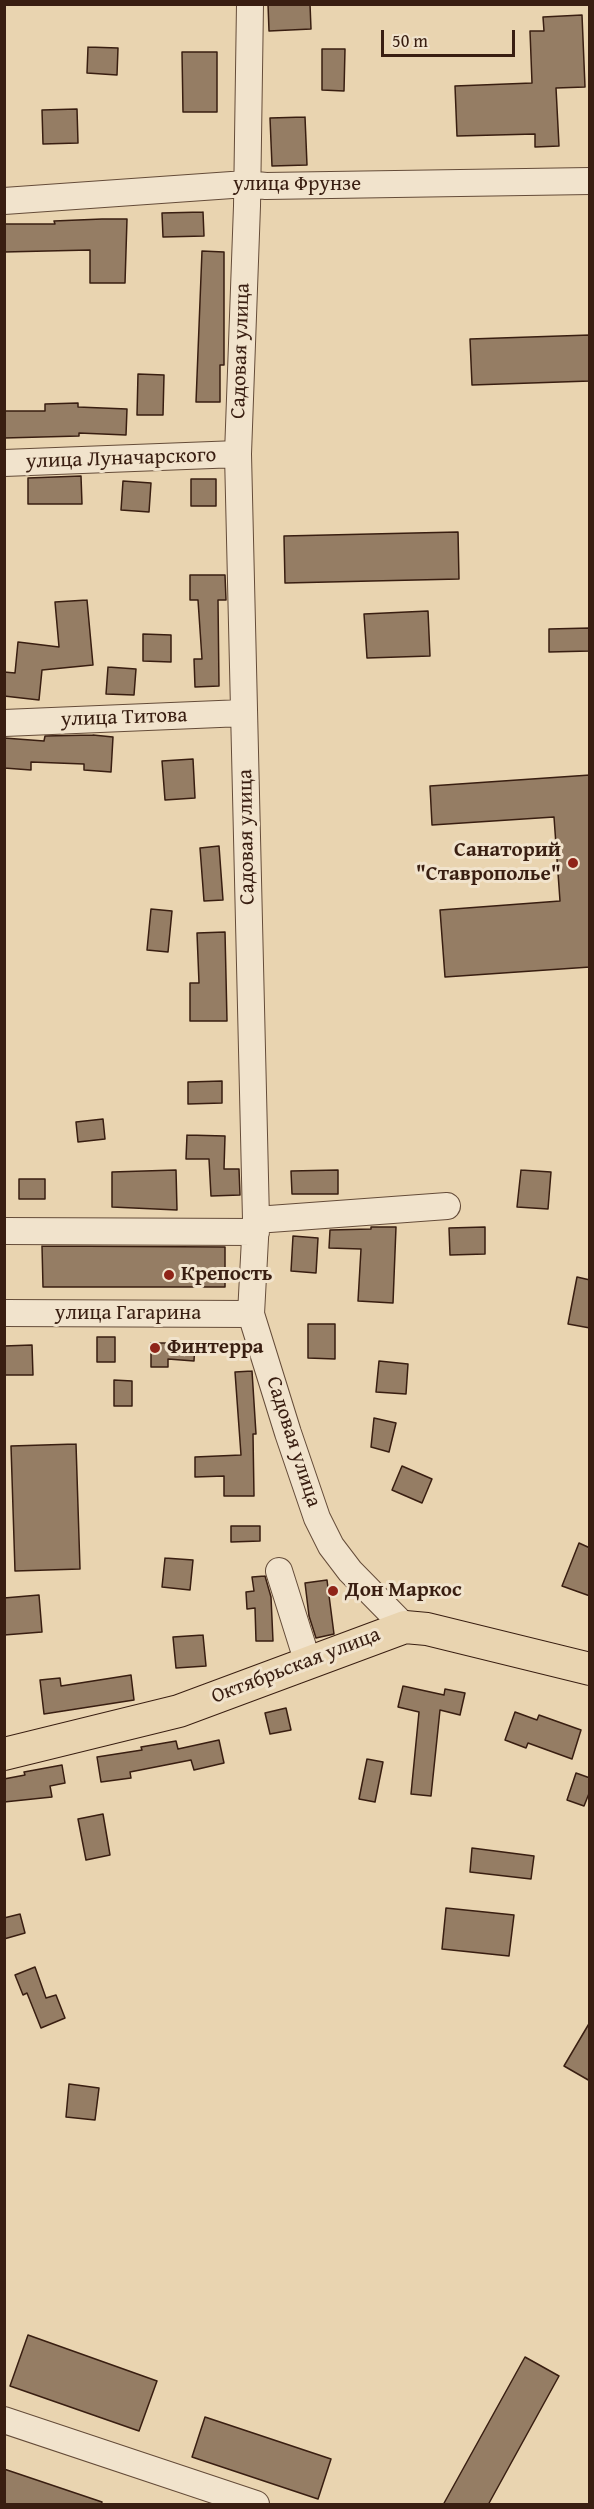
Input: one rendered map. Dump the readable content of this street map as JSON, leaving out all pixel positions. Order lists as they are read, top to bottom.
{
  "streets": {
    "main road": ["Октябрьская улица"],
    "street": [
      "улица Фрунзе",
      "Садовая улица",
      "улица Луначарского",
      "улица Титова",
      "улица Гагарина"
    ]
  },
  "crossings": [
    ["улица Фрунзе", "Садовая улица"],
    ["Садовая улица", "улица Луначарского"],
    ["Садовая улица", "улица Титова"],
    ["Садовая улица", "улица Гагарина"],
    ["Садовая улица", "Октябрьская улица"]
  ],
  "places": [
    "Санаторий \"Ставрополье\"",
    "Крепость",
    "Финтерра",
    "Дон Маркос"
  ],
  "scale_bar": "50 m"
}
